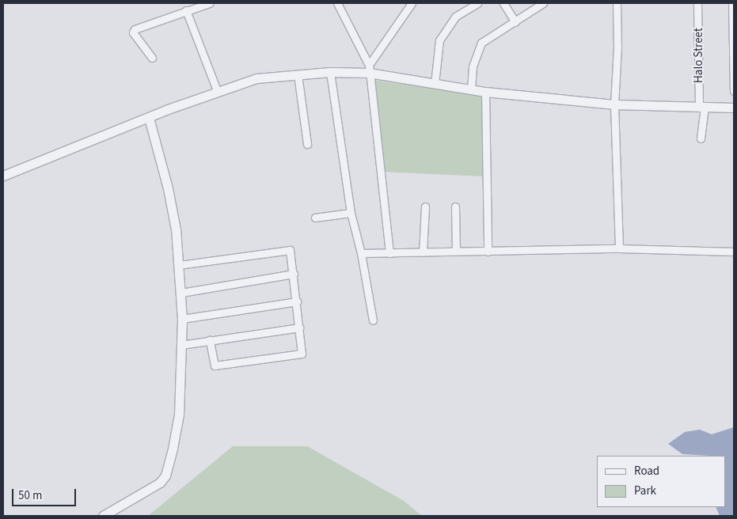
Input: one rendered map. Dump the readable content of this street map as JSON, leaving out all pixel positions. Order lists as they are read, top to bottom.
{
  "streets": {
    "street": ["Halo Street"]
  },
  "legend": ["Road", "Park"],
  "scale_bar": "50 m"
}
